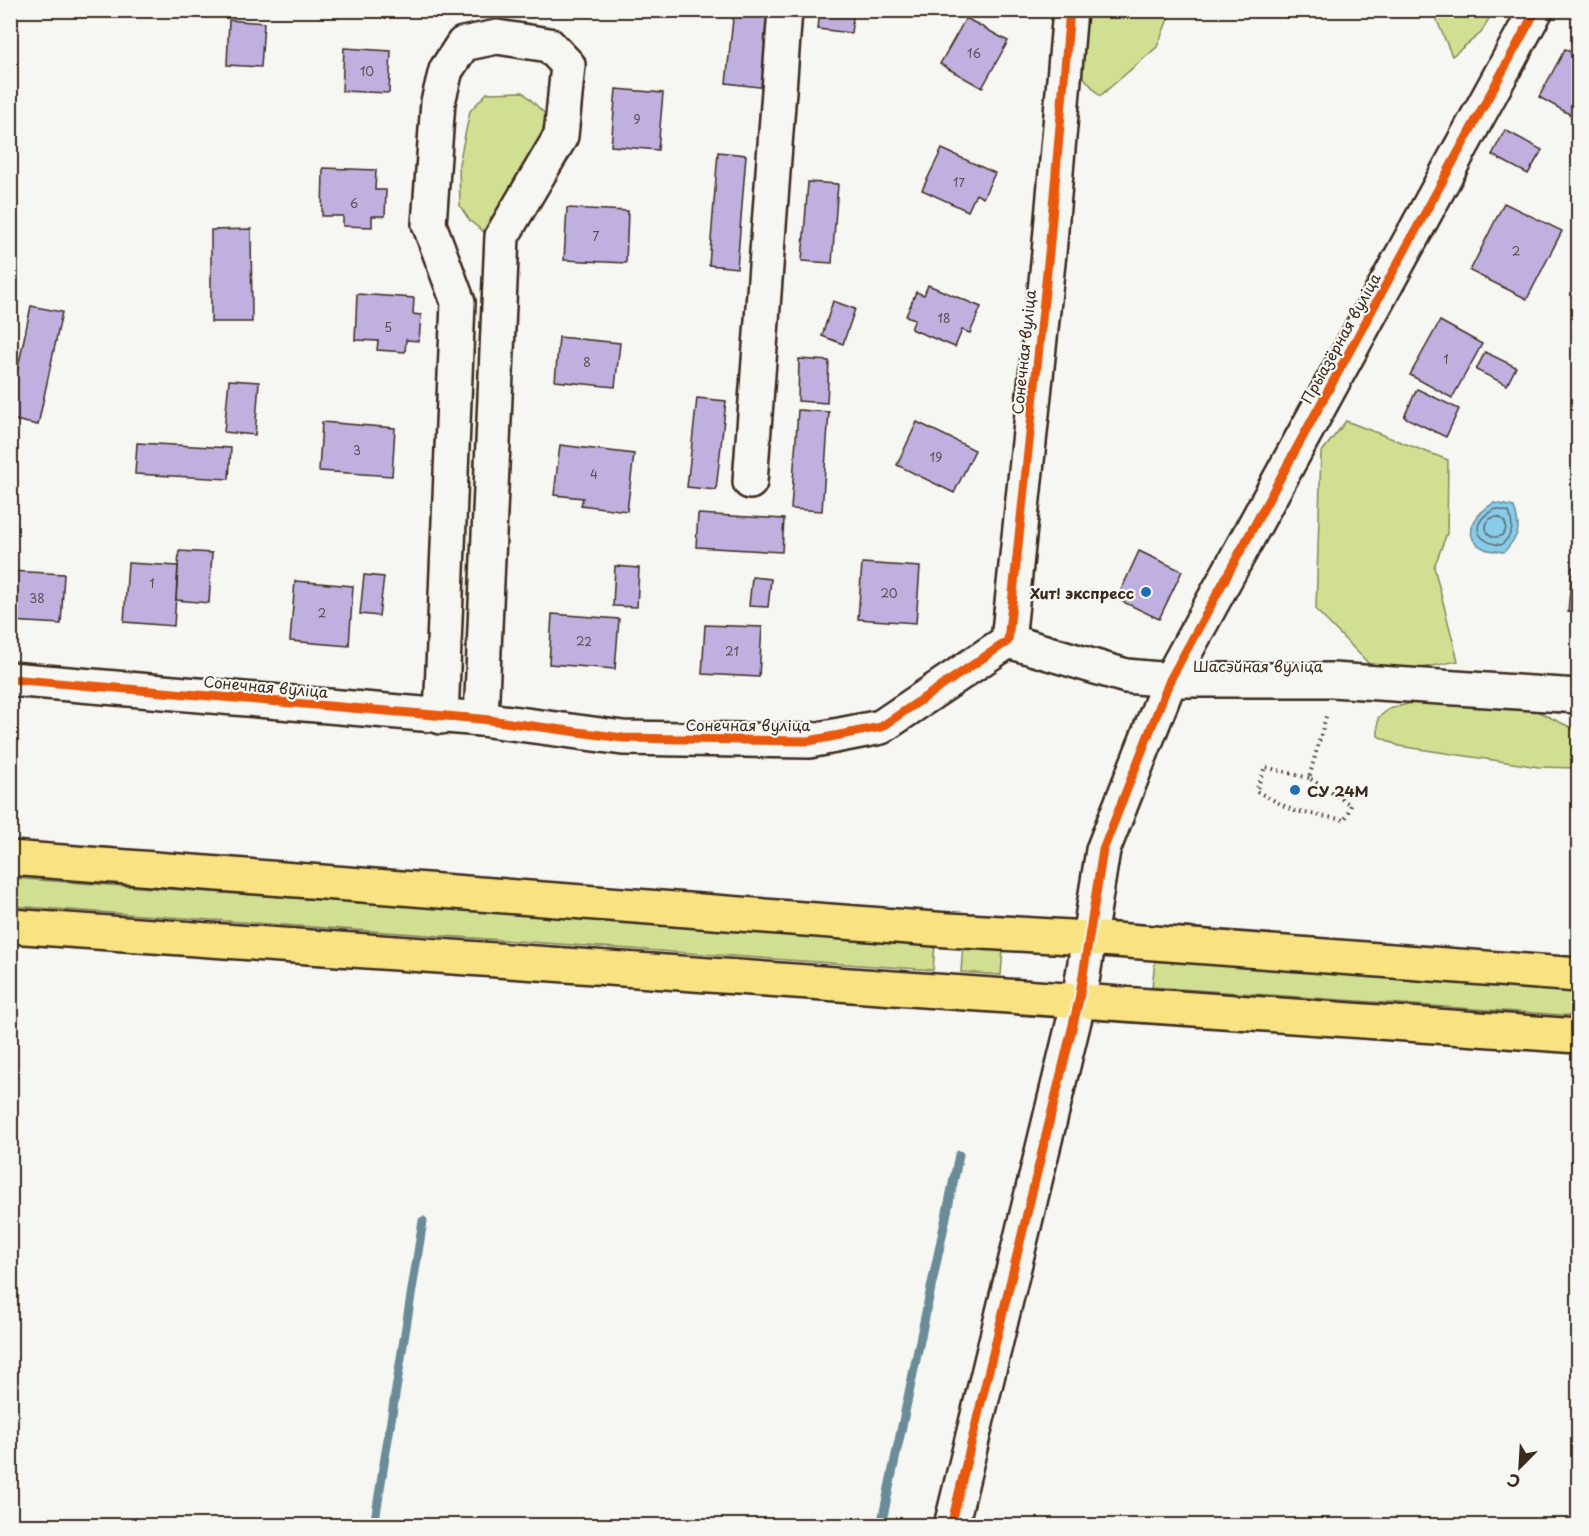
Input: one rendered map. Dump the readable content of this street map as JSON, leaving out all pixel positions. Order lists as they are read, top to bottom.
{
  "streets": {
    "street": ["Прыазёрная вуліца", "Сонечная вуліца", "Шасэйная вуліца"]
  },
  "crossings": [
    ["Прыазёрная вуліца", "Шасэйная вуліца"],
    ["Сонечная вуліца", "Шасэйная вуліца"]
  ],
  "places": ["Хит! экспресс", "СУ 24М"],
  "house_numbers": [
    "16",
    "10",
    "9",
    "17",
    "6",
    "7",
    "2",
    "18",
    "5",
    "1",
    "8",
    "3",
    "19",
    "4",
    "1",
    "20",
    "38",
    "2",
    "22",
    "21"
  ],
  "north": "bottom left"
}
